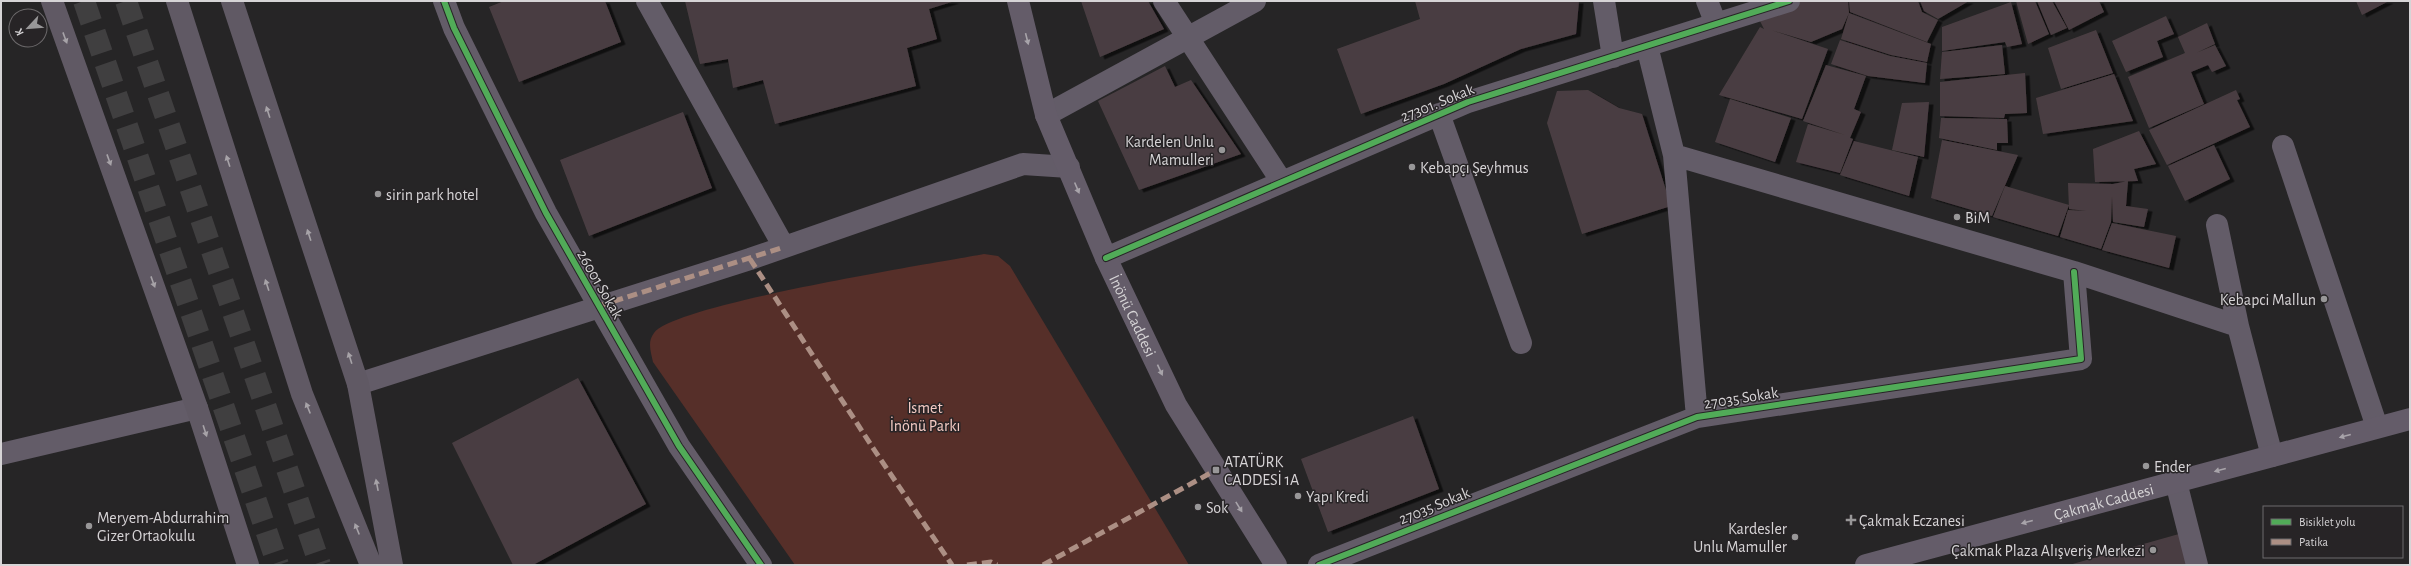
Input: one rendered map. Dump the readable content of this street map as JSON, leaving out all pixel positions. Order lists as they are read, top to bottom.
{
  "streets": {
    "main road": ["İnönü Caddesi", "Çakmak Caddesi"],
    "street": ["27301. Sokak", "26001 Sokak", "27035 Sokak"]
  },
  "crossings": [
    ["27301. Sokak", "İnönü Caddesi"]
  ],
  "one_way": ["İnönü Caddesi", "Çakmak Caddesi"],
  "parks": ["İsmet İnönü Parkı"],
  "places": {
    "other": [
      "Kardelen Unlu Mamulleri",
      "Kebapçı Şeyhmus",
      "sirin park hotel",
      "BiM",
      "Kebapci Mallun",
      "Ender",
      "Yapı Kredi",
      "Sok",
      "Meryem-Abdurrahim Gizer Ortaokulu",
      "Kardesler Unlu Mamuller",
      "Çakmak Plaza Alışveriş Merkezi"
    ],
    "transit": ["ATATÜRK CADDESİ 1A"],
    "health": ["Çakmak Eczanesi"]
  },
  "legend": ["Bisiklet yolu", "Patika"],
  "north": "bottom left"
}
